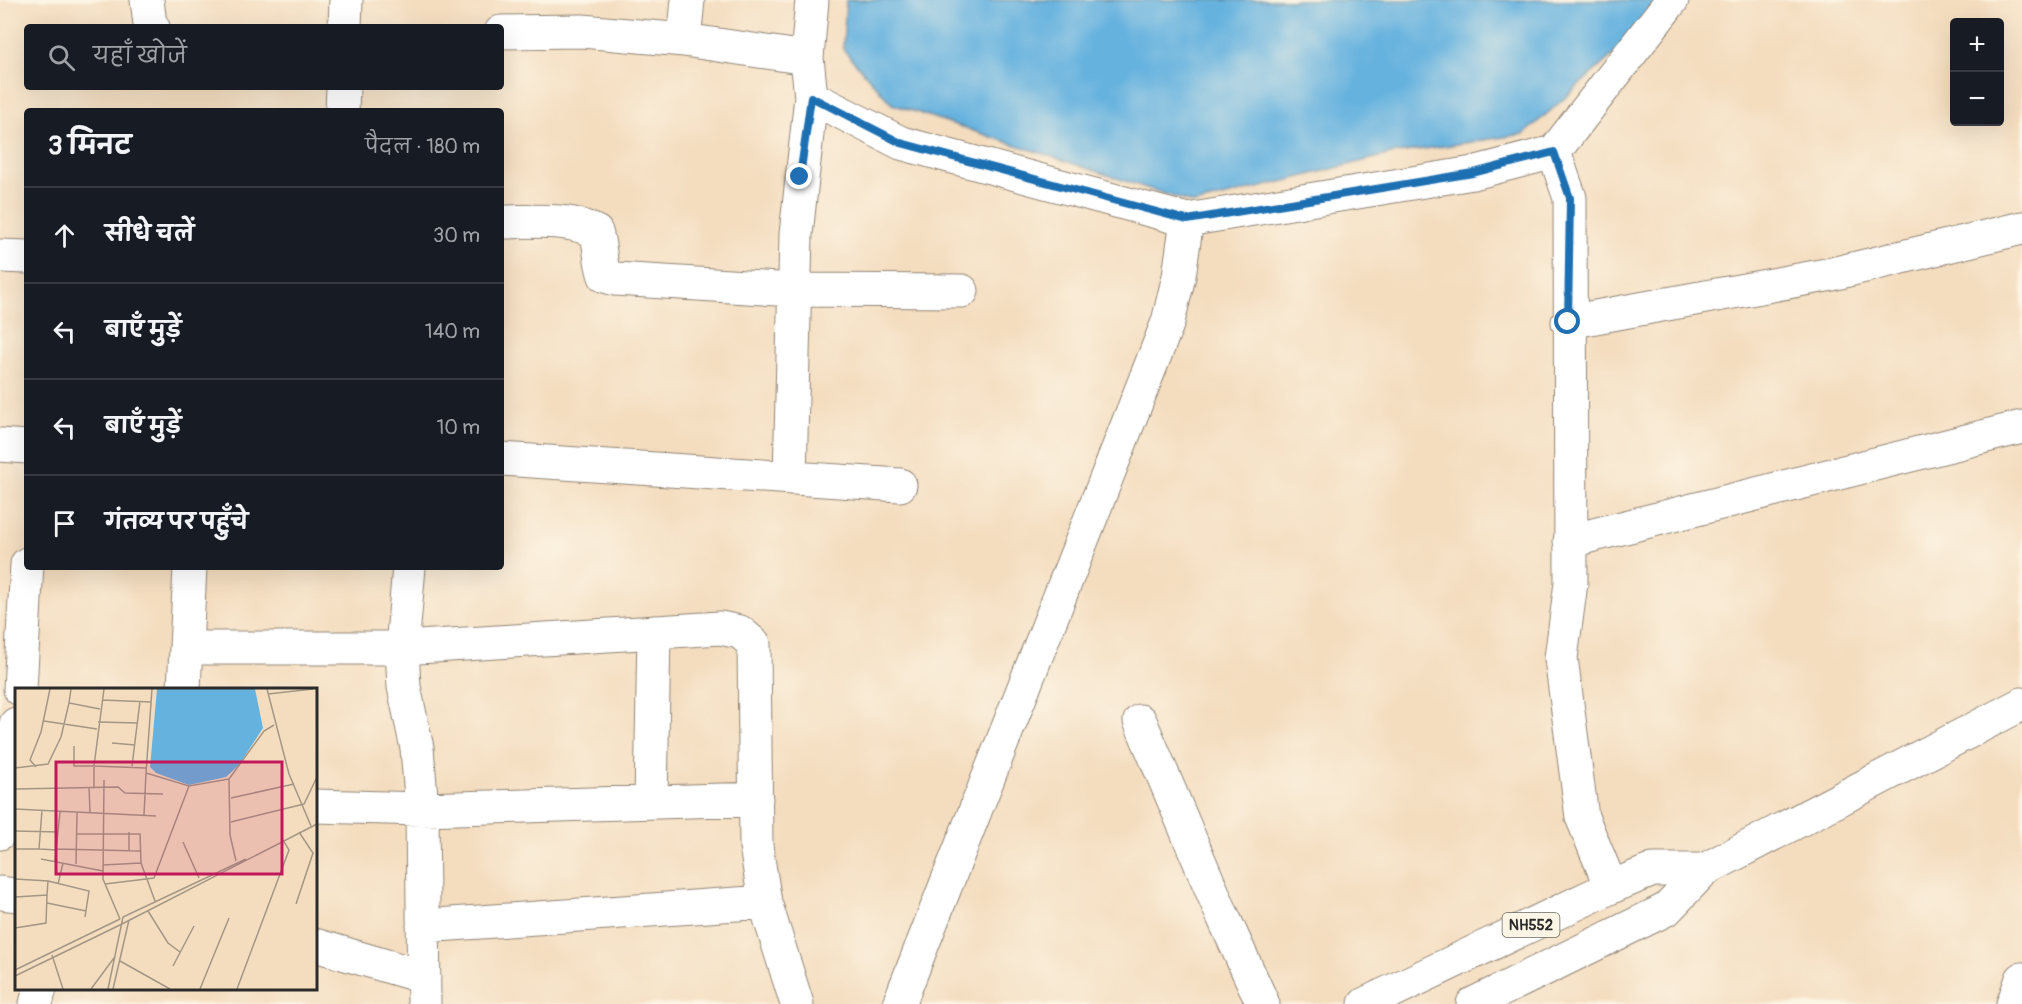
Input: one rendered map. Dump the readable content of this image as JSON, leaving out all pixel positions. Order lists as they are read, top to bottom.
{
  "streets": {
    "main road": ["NH552"]
  },
  "page": {
    "map_buttons": ["+", "−"],
    "search": "यहाँ खोजें",
    "heading": ["3 मिनट", "पैदल · 180 m"],
    "list": [
      ["सीधे चलें", "30 m"],
      ["बाएँ मुड़ें", "140 m"],
      ["बाएँ मुड़ें", "10 m"],
      "गंतव्य पर पहुँचे"
    ]
  }
}
